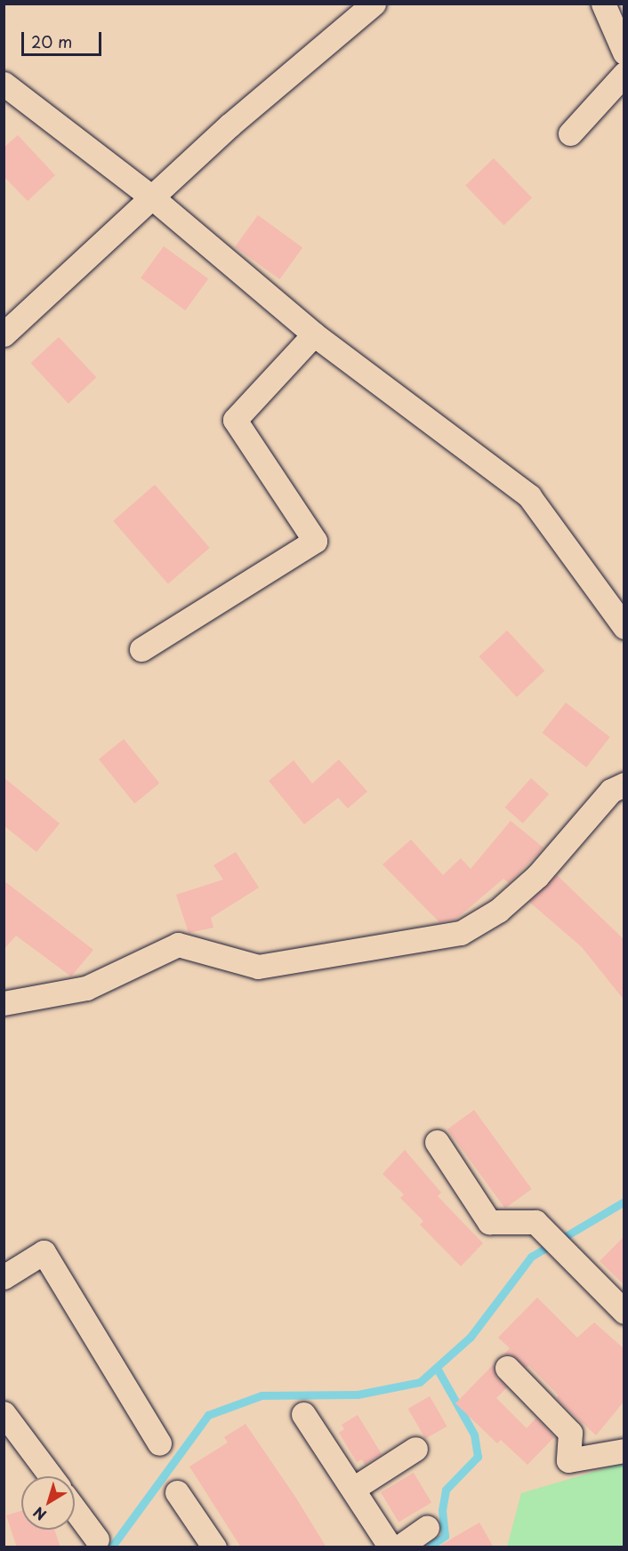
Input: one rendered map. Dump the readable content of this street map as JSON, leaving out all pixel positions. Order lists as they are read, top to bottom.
{
  "scale_bar": "20 m",
  "north": "bottom left"
}
